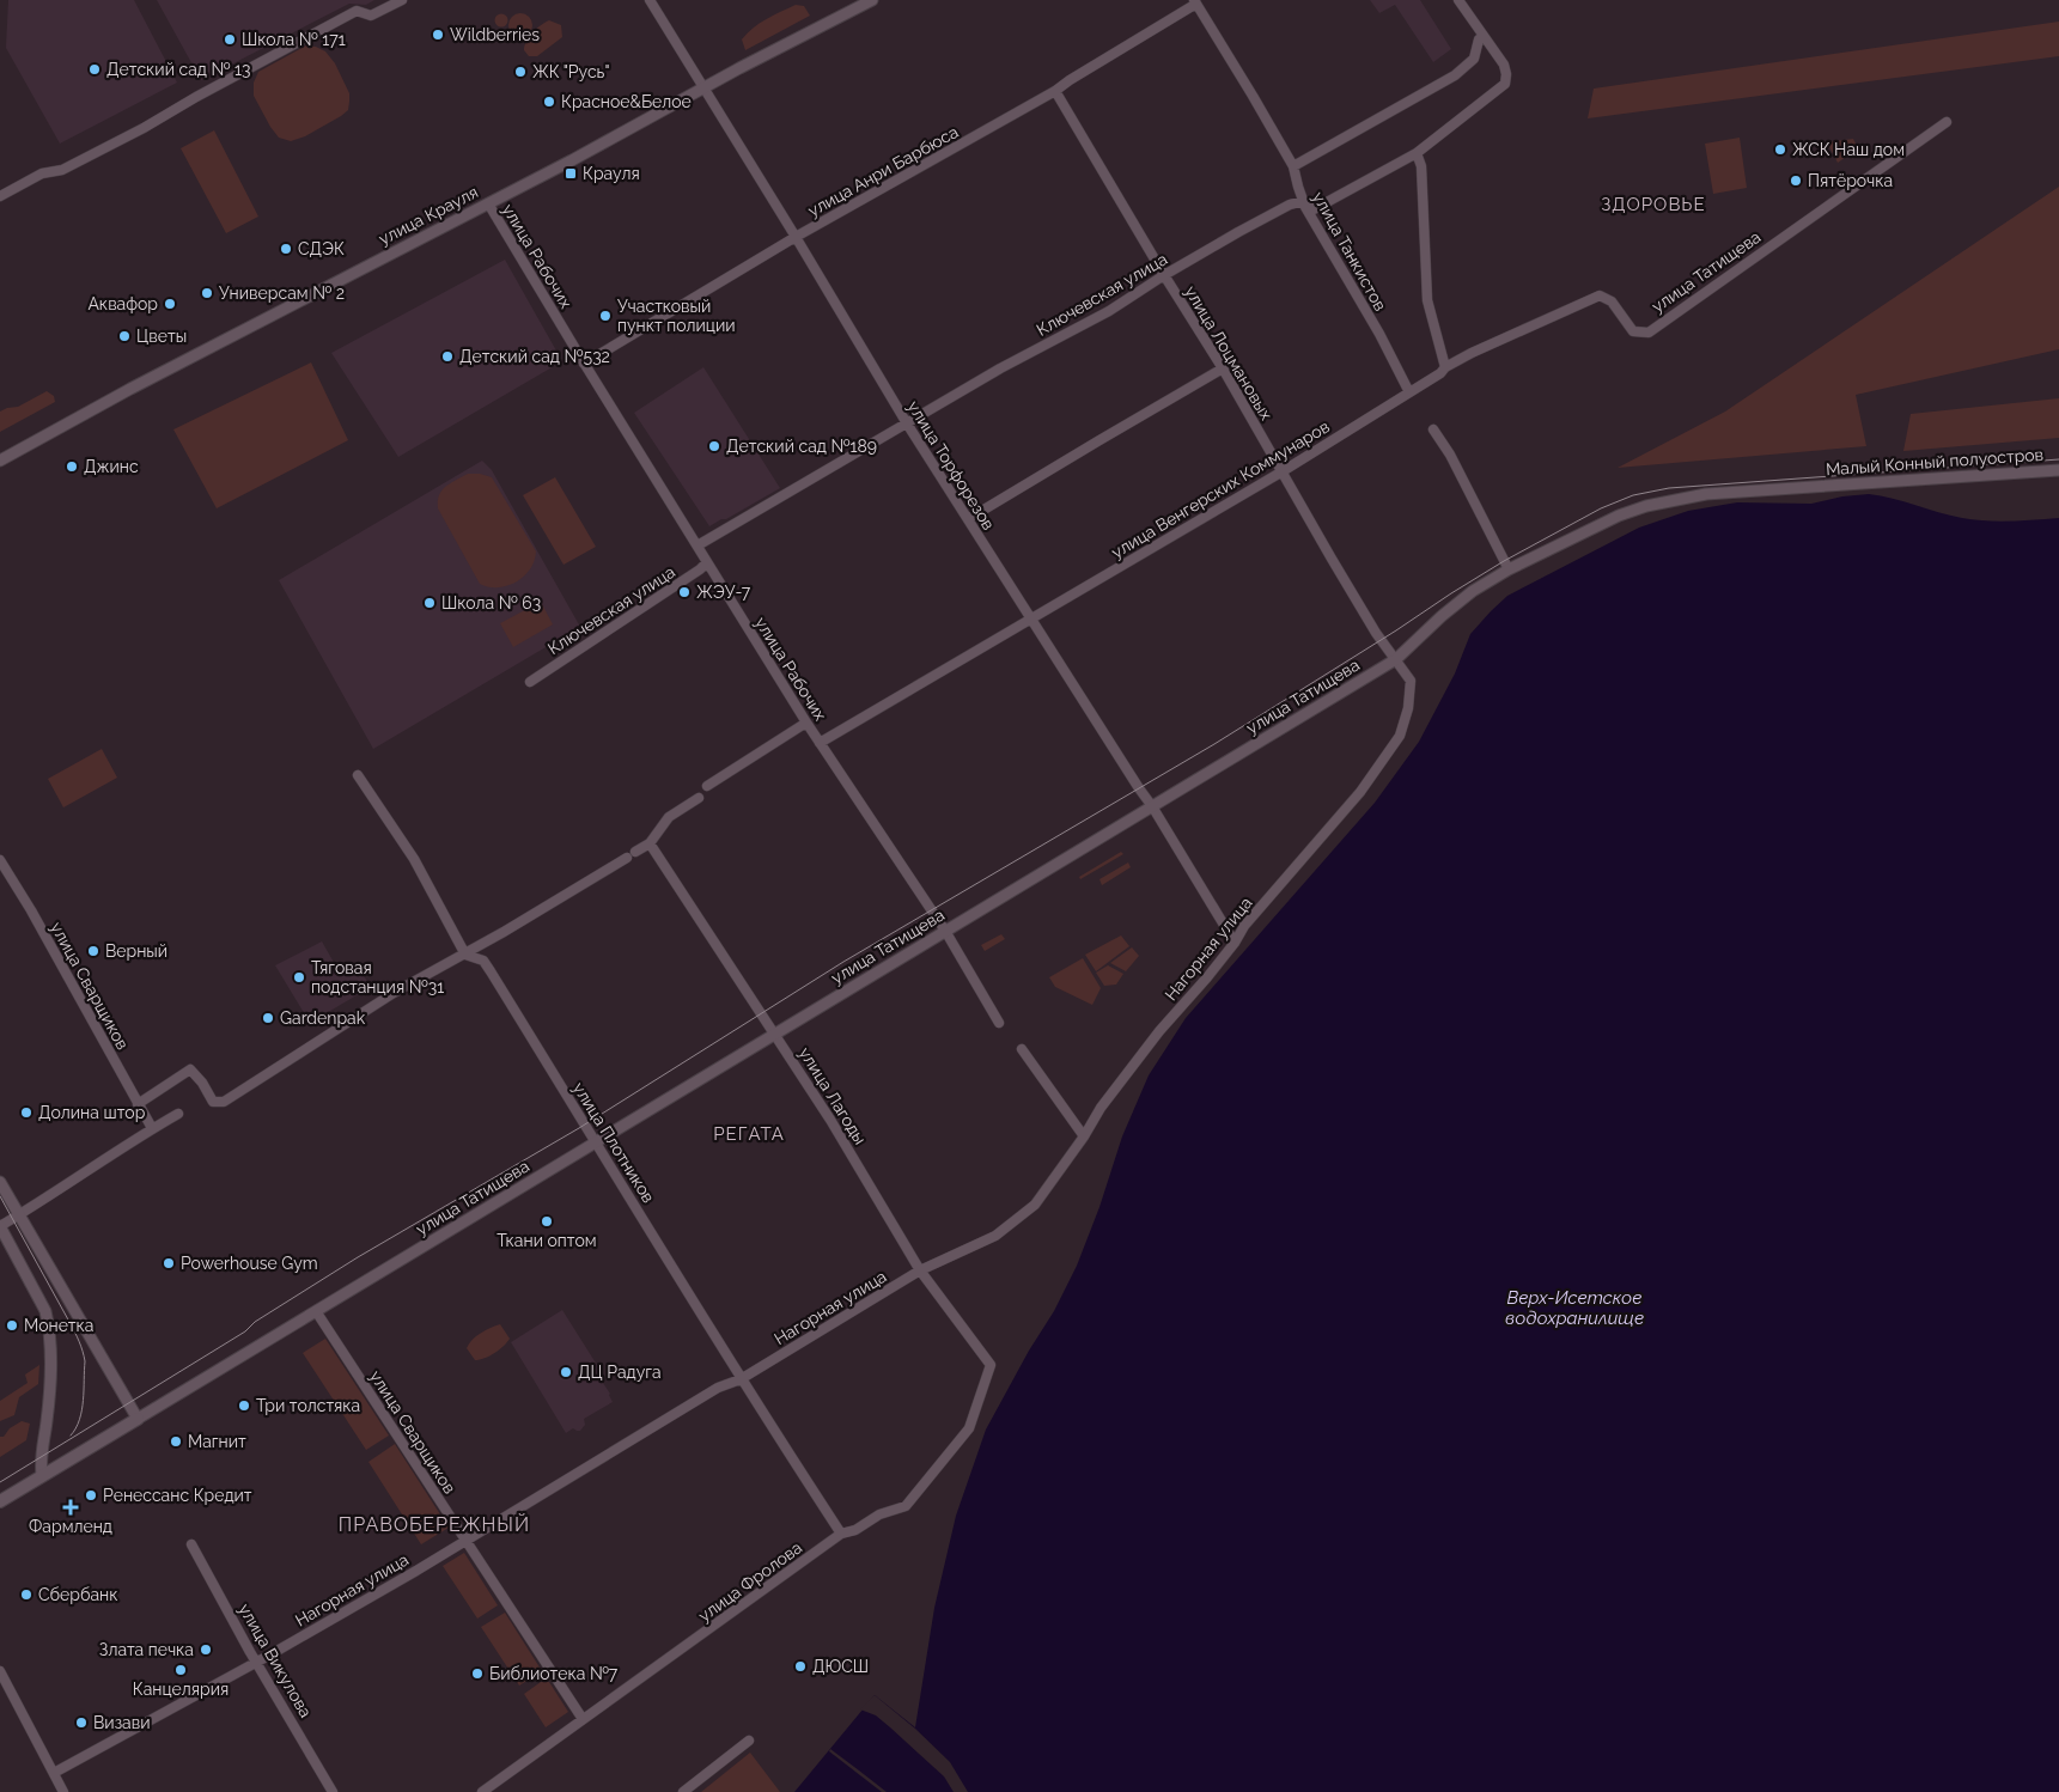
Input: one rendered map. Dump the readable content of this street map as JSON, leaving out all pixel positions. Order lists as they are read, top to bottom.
{
  "streets": {
    "main road": ["улица Татищева"],
    "street": [
      "улица Анри Барбюса",
      "улица Крауля",
      "улица Танкистов",
      "улица Рабочих",
      "Ключевская улица",
      "улица Лоцмановых",
      "Малый Конный полуостров",
      "улица Торфорезов",
      "улица Венгерских Коммунаров",
      "Нагорная улица",
      "улица Сварщиков",
      "улица Лагоды",
      "улица Плотников",
      "улица Фролова",
      "улица Викулова"
    ]
  },
  "crossings": [
    ["улица Анри Барбюса", "улица Танкистов"],
    ["улица Анри Барбюса", "улица Рабочих"],
    ["улица Анри Барбюса", "улица Лоцмановых"],
    ["улица Анри Барбюса", "улица Торфорезов"],
    ["улица Крауля", "улица Рабочих"],
    ["улица Крауля", "улица Торфорезов"],
    ["улица Танкистов", "Ключевская улица"],
    ["улица Танкистов", "улица Венгерских Коммунаров"],
    ["улица Рабочих", "улица Татищева"],
    ["улица Рабочих", "Ключевская улица"],
    ["улица Рабочих", "улица Венгерских Коммунаров"],
    ["улица Татищева", "улица Лоцмановых"],
    ["улица Татищева", "Малый Конный полуостров"],
    ["улица Татищева", "улица Торфорезов"],
    ["улица Татищева", "улица Венгерских Коммунаров"],
    ["улица Татищева", "Нагорная улица"],
    ["улица Татищева", "улица Сварщиков"],
    ["улица Татищева", "улица Лагоды"],
    ["улица Татищева", "улица Плотников"],
    ["Ключевская улица", "улица Лоцмановых"],
    ["Ключевская улица", "улица Торфорезов"],
    ["улица Лоцмановых", "улица Венгерских Коммунаров"],
    ["улица Лоцмановых", "Нагорная улица"],
    ["улица Торфорезов", "улица Венгерских Коммунаров"],
    ["улица Торфорезов", "Нагорная улица"],
    ["Нагорная улица", "улица Сварщиков"],
    ["Нагорная улица", "улица Лагоды"],
    ["Нагорная улица", "улица Плотников"],
    ["Нагорная улица", "улица Викулова"],
    ["улица Сварщиков", "улица Фролова"],
    ["улица Лагоды", "улица Фролова"],
    ["улица Плотников", "улица Фролова"]
  ],
  "districts": ["ЗДОРОВЬЕ", "РЕГАТА", "ПРАВОБЕРЕЖНЫЙ"],
  "water": ["Верх-Исетское водохранилище"],
  "places": {
    "other": [
      "Wildberries",
      "Школа № 171",
      "Детский сад № 13",
      "ЖК \"Русь\"",
      "Красное&Белое",
      "ЖСК Наш дом",
      "Пятёрочка",
      "СДЭК",
      "Универсам № 2",
      "Аквафор",
      "Участковый пункт полиции",
      "Цветы",
      "Детский сад №532",
      "Детский сад №189",
      "Джинс",
      "ЖЭУ-7",
      "Школа № 63",
      "Верный",
      "Тяговая подстанция №31",
      "Gardenpak",
      "Долина штор",
      "Ткани оптом",
      "Powerhouse Gym",
      "Монетка",
      "ДЦ Радуга",
      "Три толстяка",
      "Магнит",
      "Ренессанс Кредит",
      "Сбербанк",
      "Злата печка",
      "ДЮСШ",
      "Канцелярия",
      "Библиотека №7",
      "Визави"
    ],
    "transit": ["Крауля"],
    "health": ["Фармленд"]
  }
}
